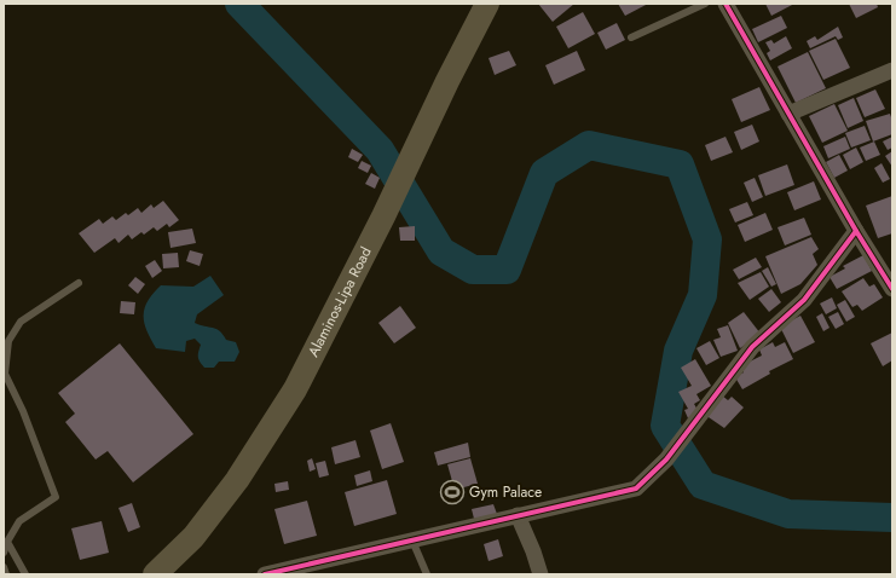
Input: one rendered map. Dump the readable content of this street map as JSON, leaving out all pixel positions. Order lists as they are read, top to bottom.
{
  "streets": {
    "main road": ["Alaminos-Lipa Road"]
  },
  "places": {
    "sports": ["Gym Palace"]
  }
}
